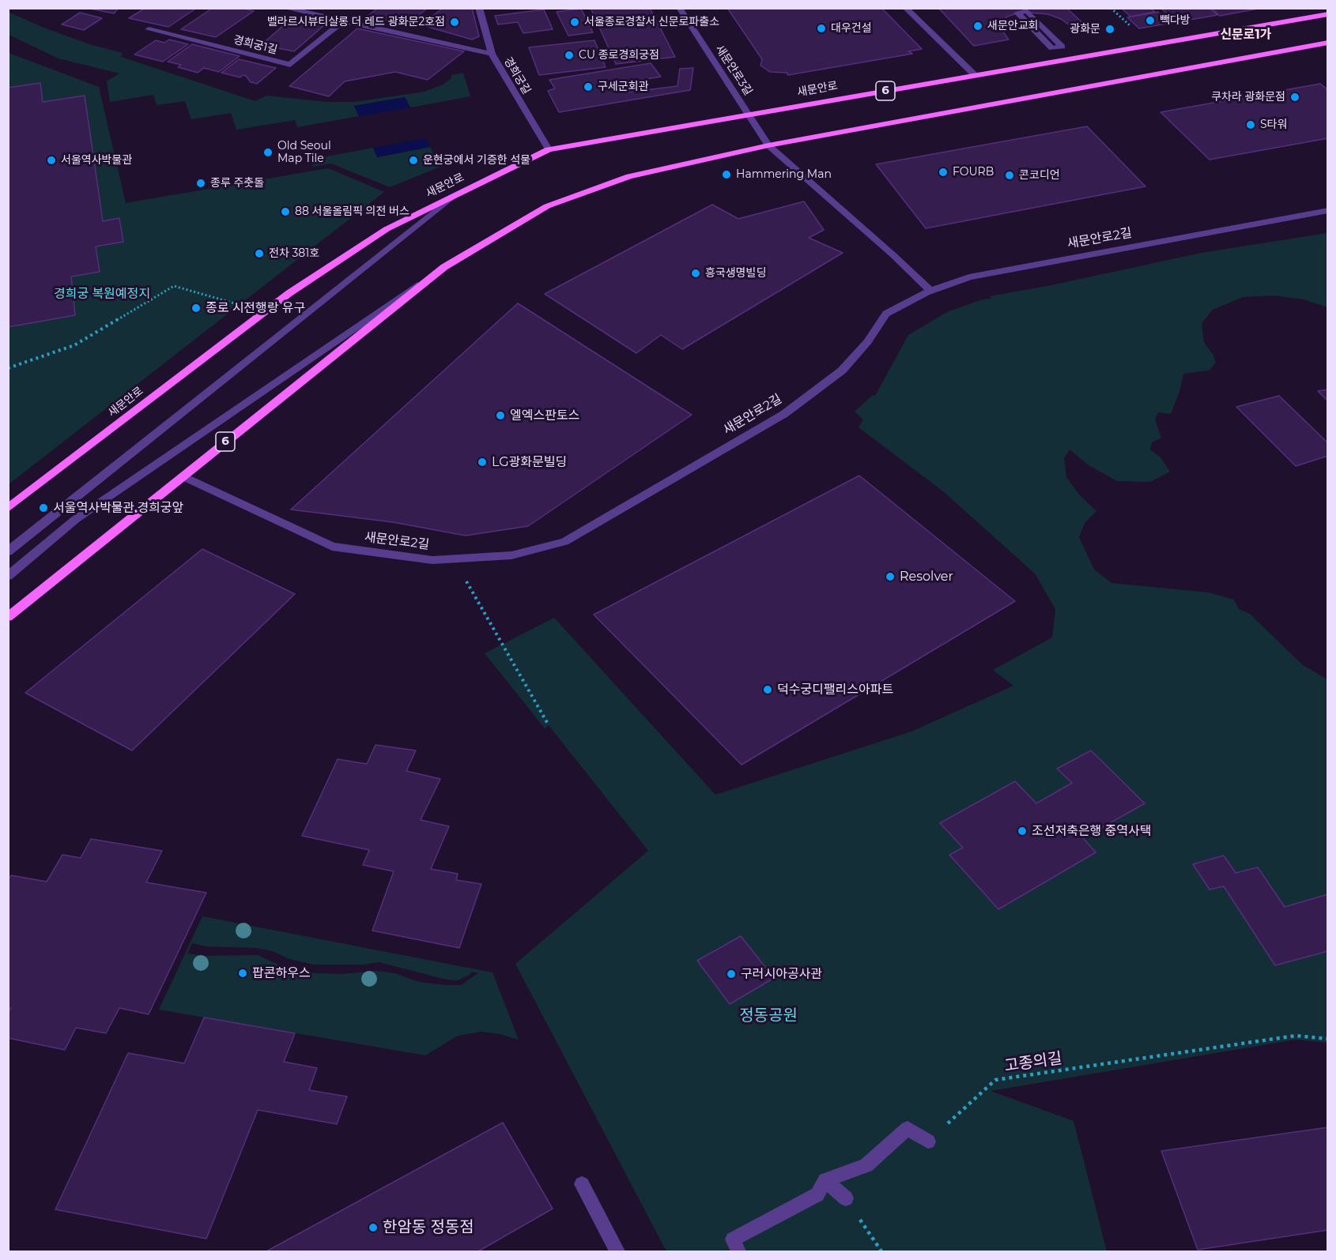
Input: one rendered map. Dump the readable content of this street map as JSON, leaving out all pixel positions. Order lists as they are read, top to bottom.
{
  "streets": {
    "main road": ["새문안로", "6"],
    "street": [
      "경희궁1길",
      "새문안로3길",
      "경희궁길",
      "새문안로2길"
    ],
    "path": ["고종의길"]
  },
  "crossings": [
    ["새문안로3길", "새문안로"],
    ["새문안로3길", "6"],
    ["경희궁길", "새문안로"],
    ["6", "새문안로2길"]
  ],
  "districts": ["신문로1가"],
  "parks": ["경희궁 복원예정지", "정동공원"],
  "places": [
    "빽다방",
    "벨라르시뷰티살롱 더 레드 광화문2호점",
    "서울종로경찰서 신문로파출소",
    "새문안교회",
    "대우건설",
    "광화문",
    "CU 종로경희궁점",
    "구세군회관",
    "쿠차라 광화문점",
    "S타워",
    "Old Seoul Map Tile",
    "서울역사박물관",
    "운현궁에서 기증한 석물",
    "FOURB",
    "Hammering Man",
    "콘코디언",
    "종루 주춧돌",
    "88 서울올림픽 의전 버스",
    "전차 381호",
    "흥국생명빌딩",
    "종로 시전행랑 유구",
    "엘엑스판토스",
    "LG광화문빌딩",
    "서울역사박물관.경희궁앞",
    "Resolver",
    "덕수궁디팰리스아파트",
    "조선저축은행 중역사택",
    "팝콘하우스",
    "구러시아공사관",
    "한암동 정동점"
  ]
}
